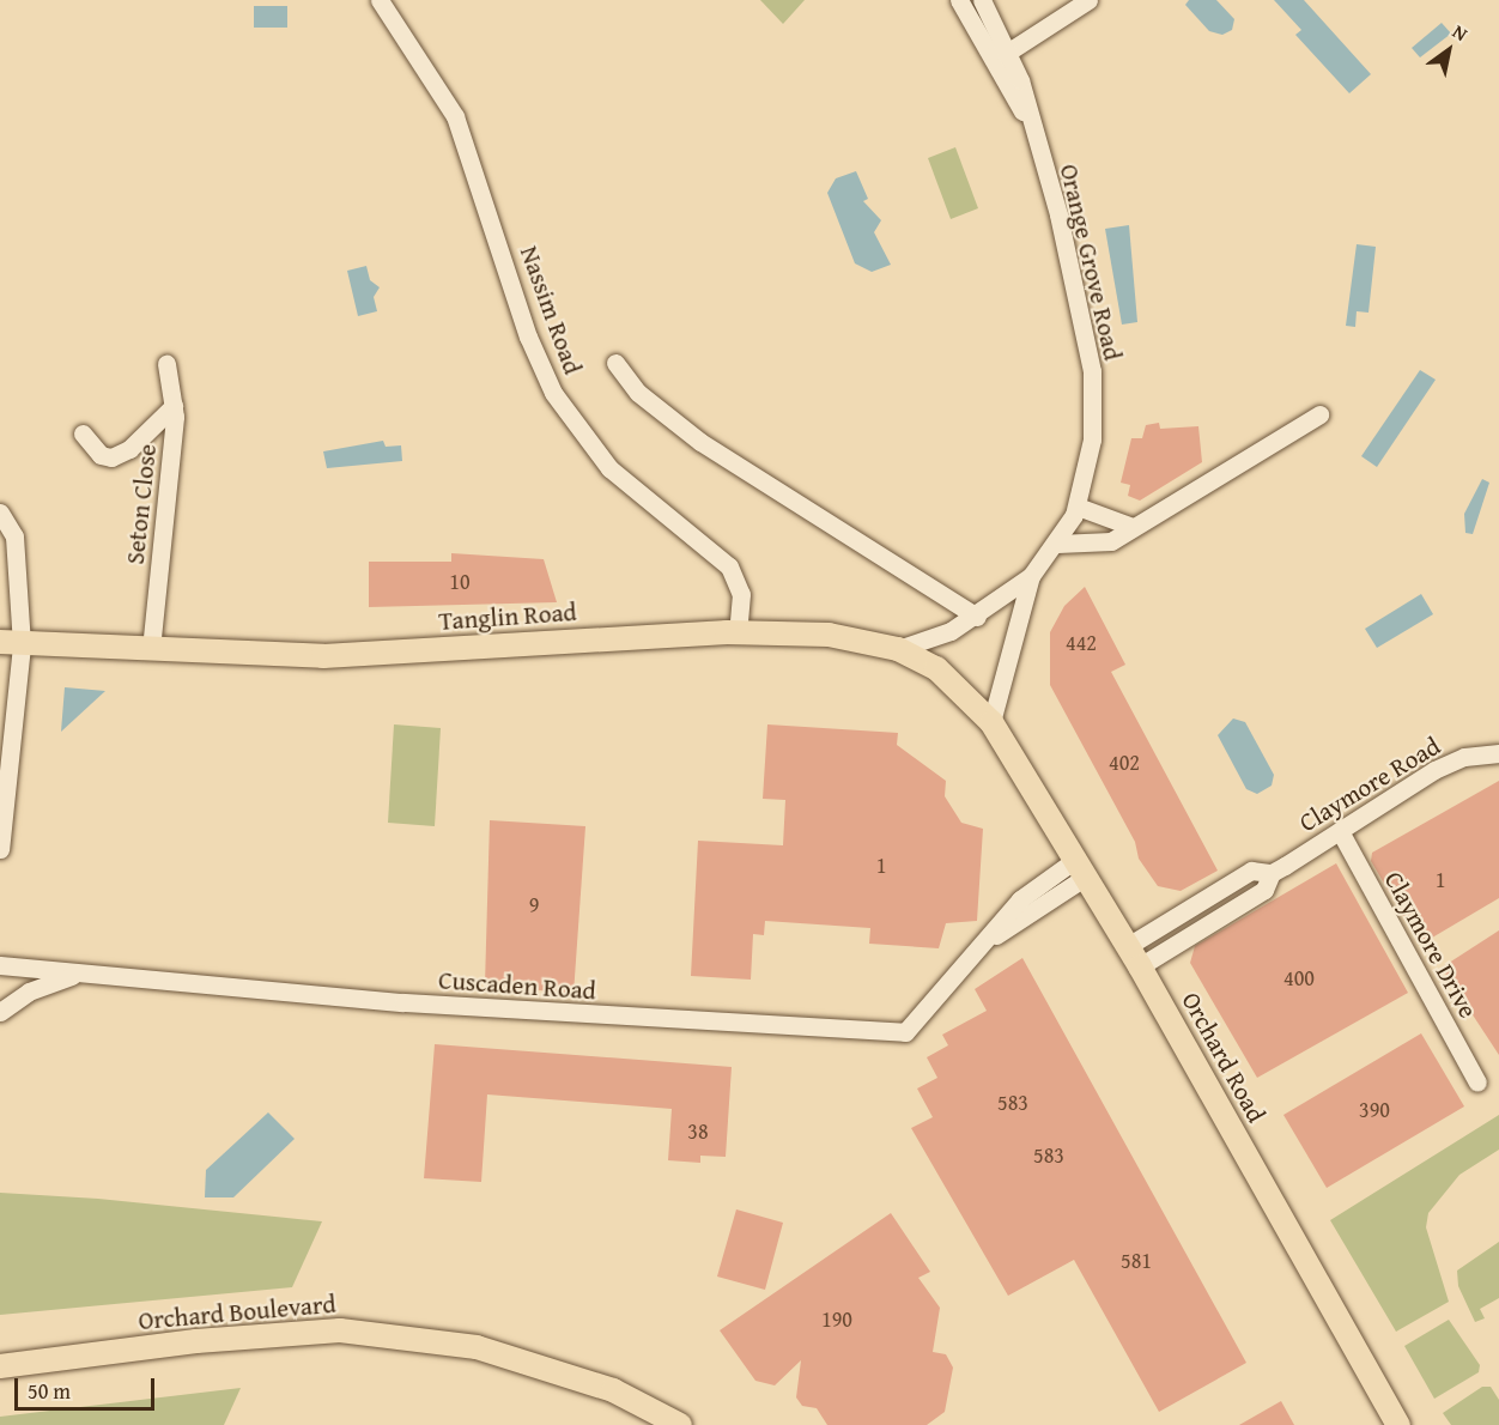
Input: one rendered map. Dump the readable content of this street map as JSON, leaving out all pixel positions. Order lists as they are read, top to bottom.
{
  "streets": {
    "main road": ["Tanglin Road", "Orchard Road", "Orchard Boulevard"],
    "street": [
      "Orange Grove Road",
      "Nassim Road",
      "Seton Close",
      "Claymore Road",
      "Claymore Drive",
      "Cuscaden Road"
    ]
  },
  "crossings": [
    ["Orange Grove Road", "Tanglin Road"],
    ["Orange Grove Road", "Orchard Road"],
    ["Nassim Road", "Tanglin Road"],
    ["Seton Close", "Tanglin Road"],
    ["Tanglin Road", "Orchard Road"],
    ["Claymore Road", "Claymore Drive"],
    ["Claymore Road", "Orchard Road"],
    ["Cuscaden Road", "Orchard Road"]
  ],
  "house_numbers": [
    "10",
    "442",
    "402",
    "1",
    "1",
    "9",
    "400",
    "583",
    "390",
    "38",
    "583",
    "581",
    "190"
  ],
  "scale_bar": "50 m",
  "north": "top right"
}
